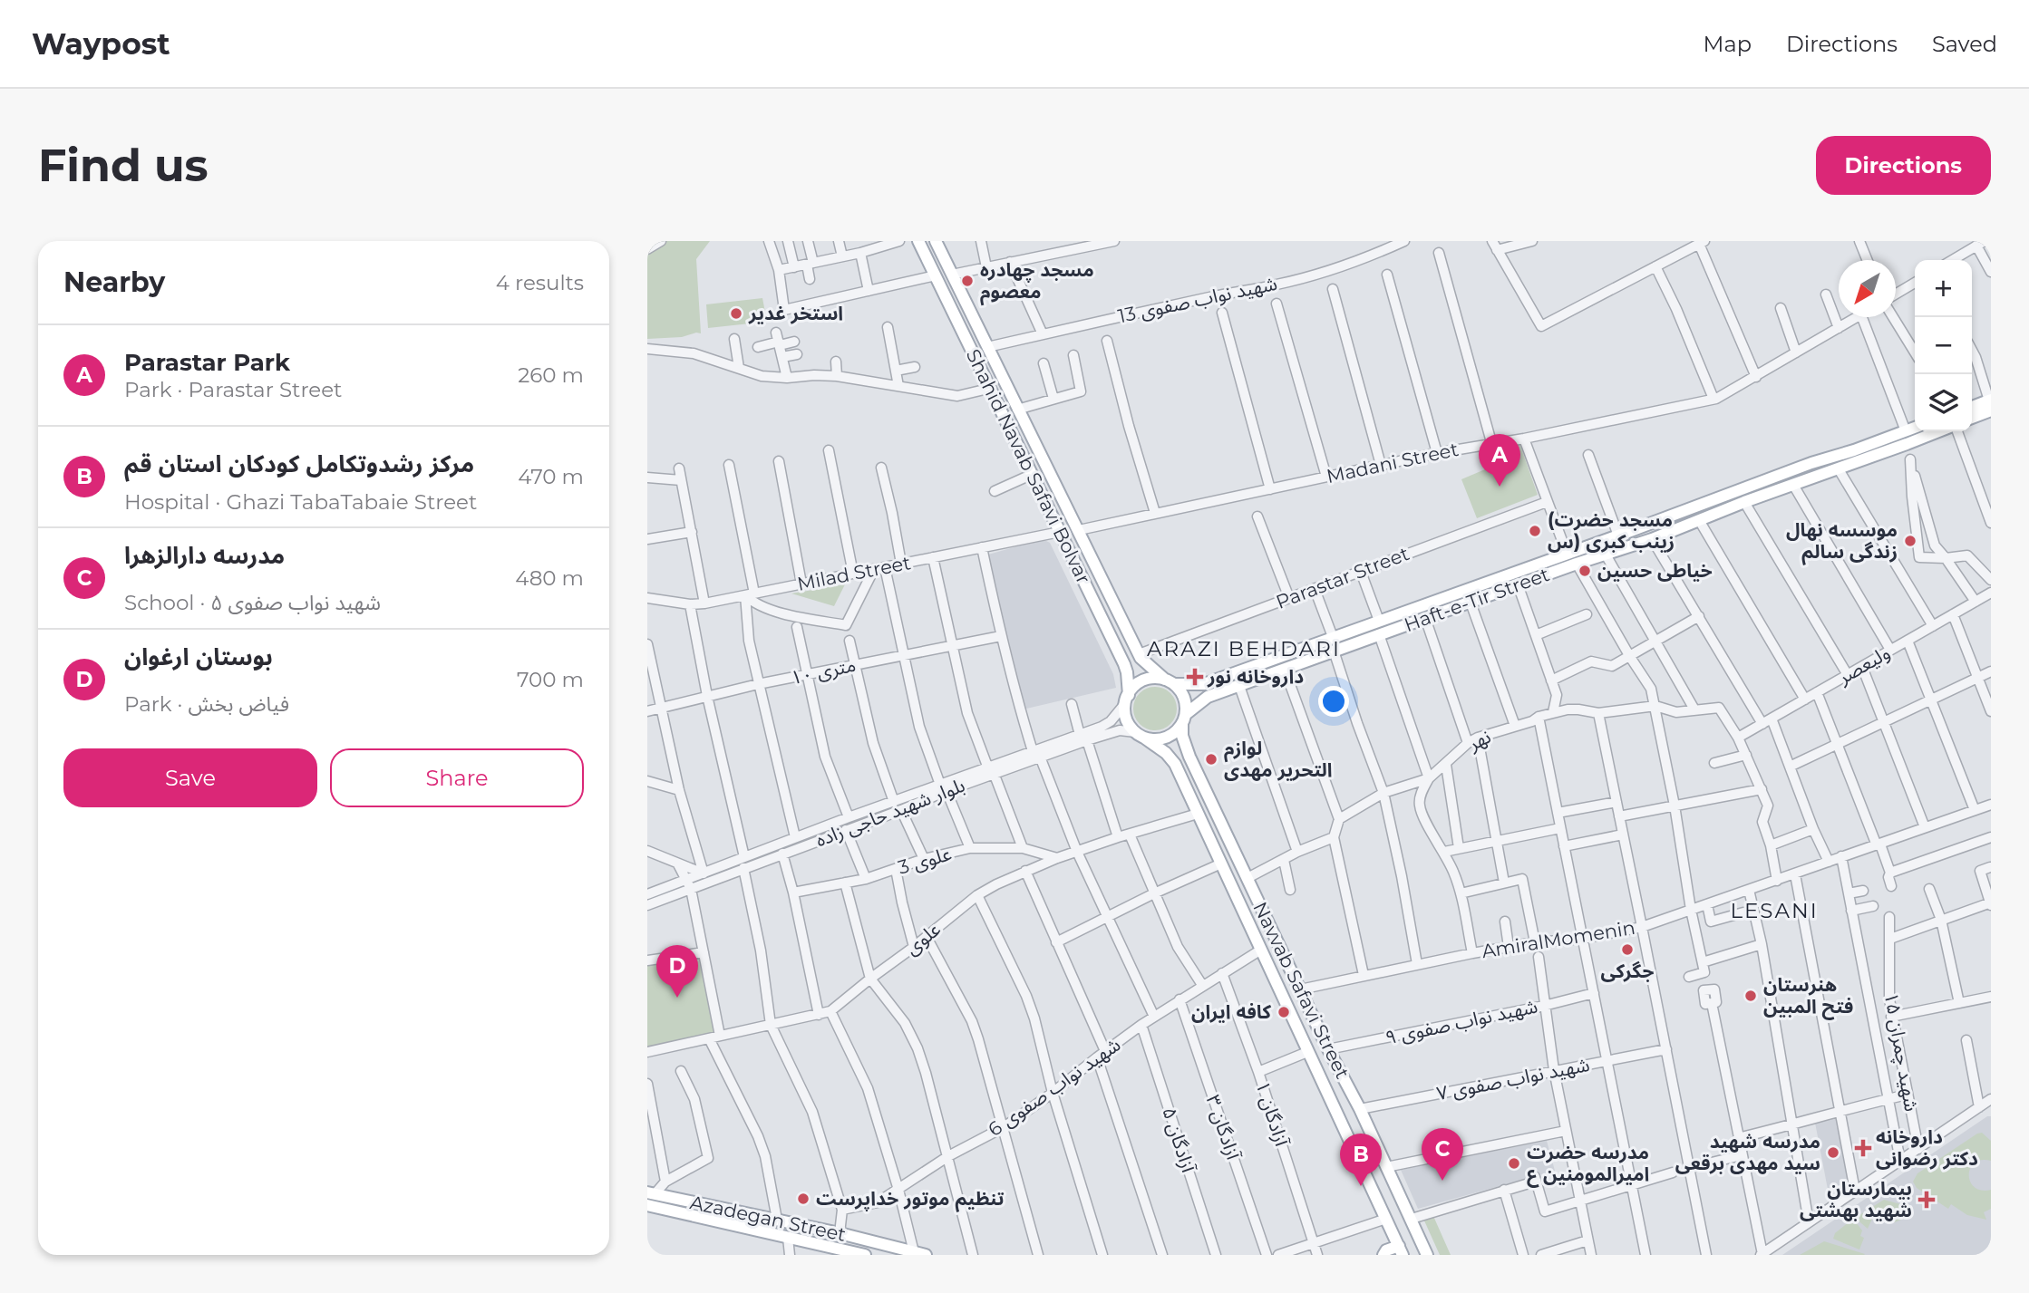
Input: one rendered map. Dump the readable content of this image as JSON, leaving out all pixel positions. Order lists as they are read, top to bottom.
{
  "streets": {
    "main road": [
      "Shahid Navab Safavi Bolvar",
      "Haft-e-Tir Street",
      "Navvab Safavi Street",
      "Azadegan Street"
    ],
    "street": [
      "شهید نواب صفوی 13",
      "Madani Street",
      "Milad Street",
      "Parastar Street",
      "ولیعصر",
      "۱۰ متری",
      "نهر",
      "بلوار شهید حاجی زاده",
      "علوی 3",
      "علوی",
      "AmiralMomenin",
      "شهید نواب صفوی ۹",
      "شهید چمران ۱۵",
      "شهید نواب صفوی ۷",
      "شهید نواب صفوی 6",
      "آزادگان ۱",
      "آزادگان ۳",
      "آزادگان ۵"
    ]
  },
  "crossings": [
    ["شهید نواب صفوی 13", "Shahid Navab Safavi Bolvar"],
    ["Madani Street", "Shahid Navab Safavi Bolvar"],
    ["Shahid Navab Safavi Bolvar", "Milad Street"],
    ["Shahid Navab Safavi Bolvar", "Parastar Street"],
    ["Shahid Navab Safavi Bolvar", "Haft-e-Tir Street"],
    ["Shahid Navab Safavi Bolvar", "بلوار شهید حاجی زاده"],
    ["Shahid Navab Safavi Bolvar", "Navvab Safavi Street"],
    ["Haft-e-Tir Street", "بلوار شهید حاجی زاده"],
    ["Haft-e-Tir Street", "Navvab Safavi Street"],
    ["ولیعصر", "نهر"],
    ["بلوار شهید حاجی زاده", "Navvab Safavi Street"],
    ["علوی 3", "علوی"],
    ["AmiralMomenin", "Navvab Safavi Street"],
    ["Navvab Safavi Street", "شهید نواب صفوی ۹"],
    ["Navvab Safavi Street", "شهید نواب صفوی ۷"],
    ["شهید نواب صفوی 6", "آزادگان ۱"],
    ["شهید نواب صفوی 6", "آزادگان ۳"],
    ["شهید نواب صفوی 6", "آزادگان ۵"]
  ],
  "districts": ["ARAZI BEHDARI", "LESANI"],
  "places": {
    "other": [
      "مسجد چهادره معصوم",
      "استخر غدیر",
      "(مسجد حضرت زینب کبری (س",
      "موسسه نهال زندگی سالم",
      "خیاطی حسین",
      "لوازم التحریر مهدی",
      "جگرکی",
      "هنرستان فتح المبین",
      "کافه ایران",
      "مدرسه شهید سید مهدی برقعی",
      "مدرسه حضرت امیرالمومنین ع",
      "تنظیم موتور خداپرست"
    ],
    "health": ["داروخانه نور", "داروخانه دکتر رضوانی", "بیمارستان شهید بهشتی"]
  },
  "north": "bottom left",
  "page": {
    "header": "Waypost",
    "nav": ["Map", "Directions", "Saved"],
    "buttons": [
      "Directions",
      ["Save", "Share"]
    ],
    "title": "Find us",
    "heading": ["Nearby", "4 results"],
    "map_buttons": ["+", "−"],
    "list": [
      {
        "mark": "A",
        "name": "Parastar Park",
        "note": "Park · Parastar Street",
        "value": "260 m"
      },
      {
        "mark": "B",
        "name": "مرکز رشدوتکامل کودکان استان قم",
        "note": "Hospital · Ghazi TabaTabaie Street",
        "value": "470 m"
      },
      {
        "mark": "C",
        "name": "مدرسه دارالزهرا",
        "note": "School · شهید نواب صفوی ۵",
        "value": "480 m"
      },
      {
        "mark": "D",
        "name": "بوستان ارغوان",
        "note": "Park · فیاض بخش",
        "value": "700 m"
      }
    ],
    "pins": [
      "A",
      "D",
      "C",
      "B"
    ]
  }
}
